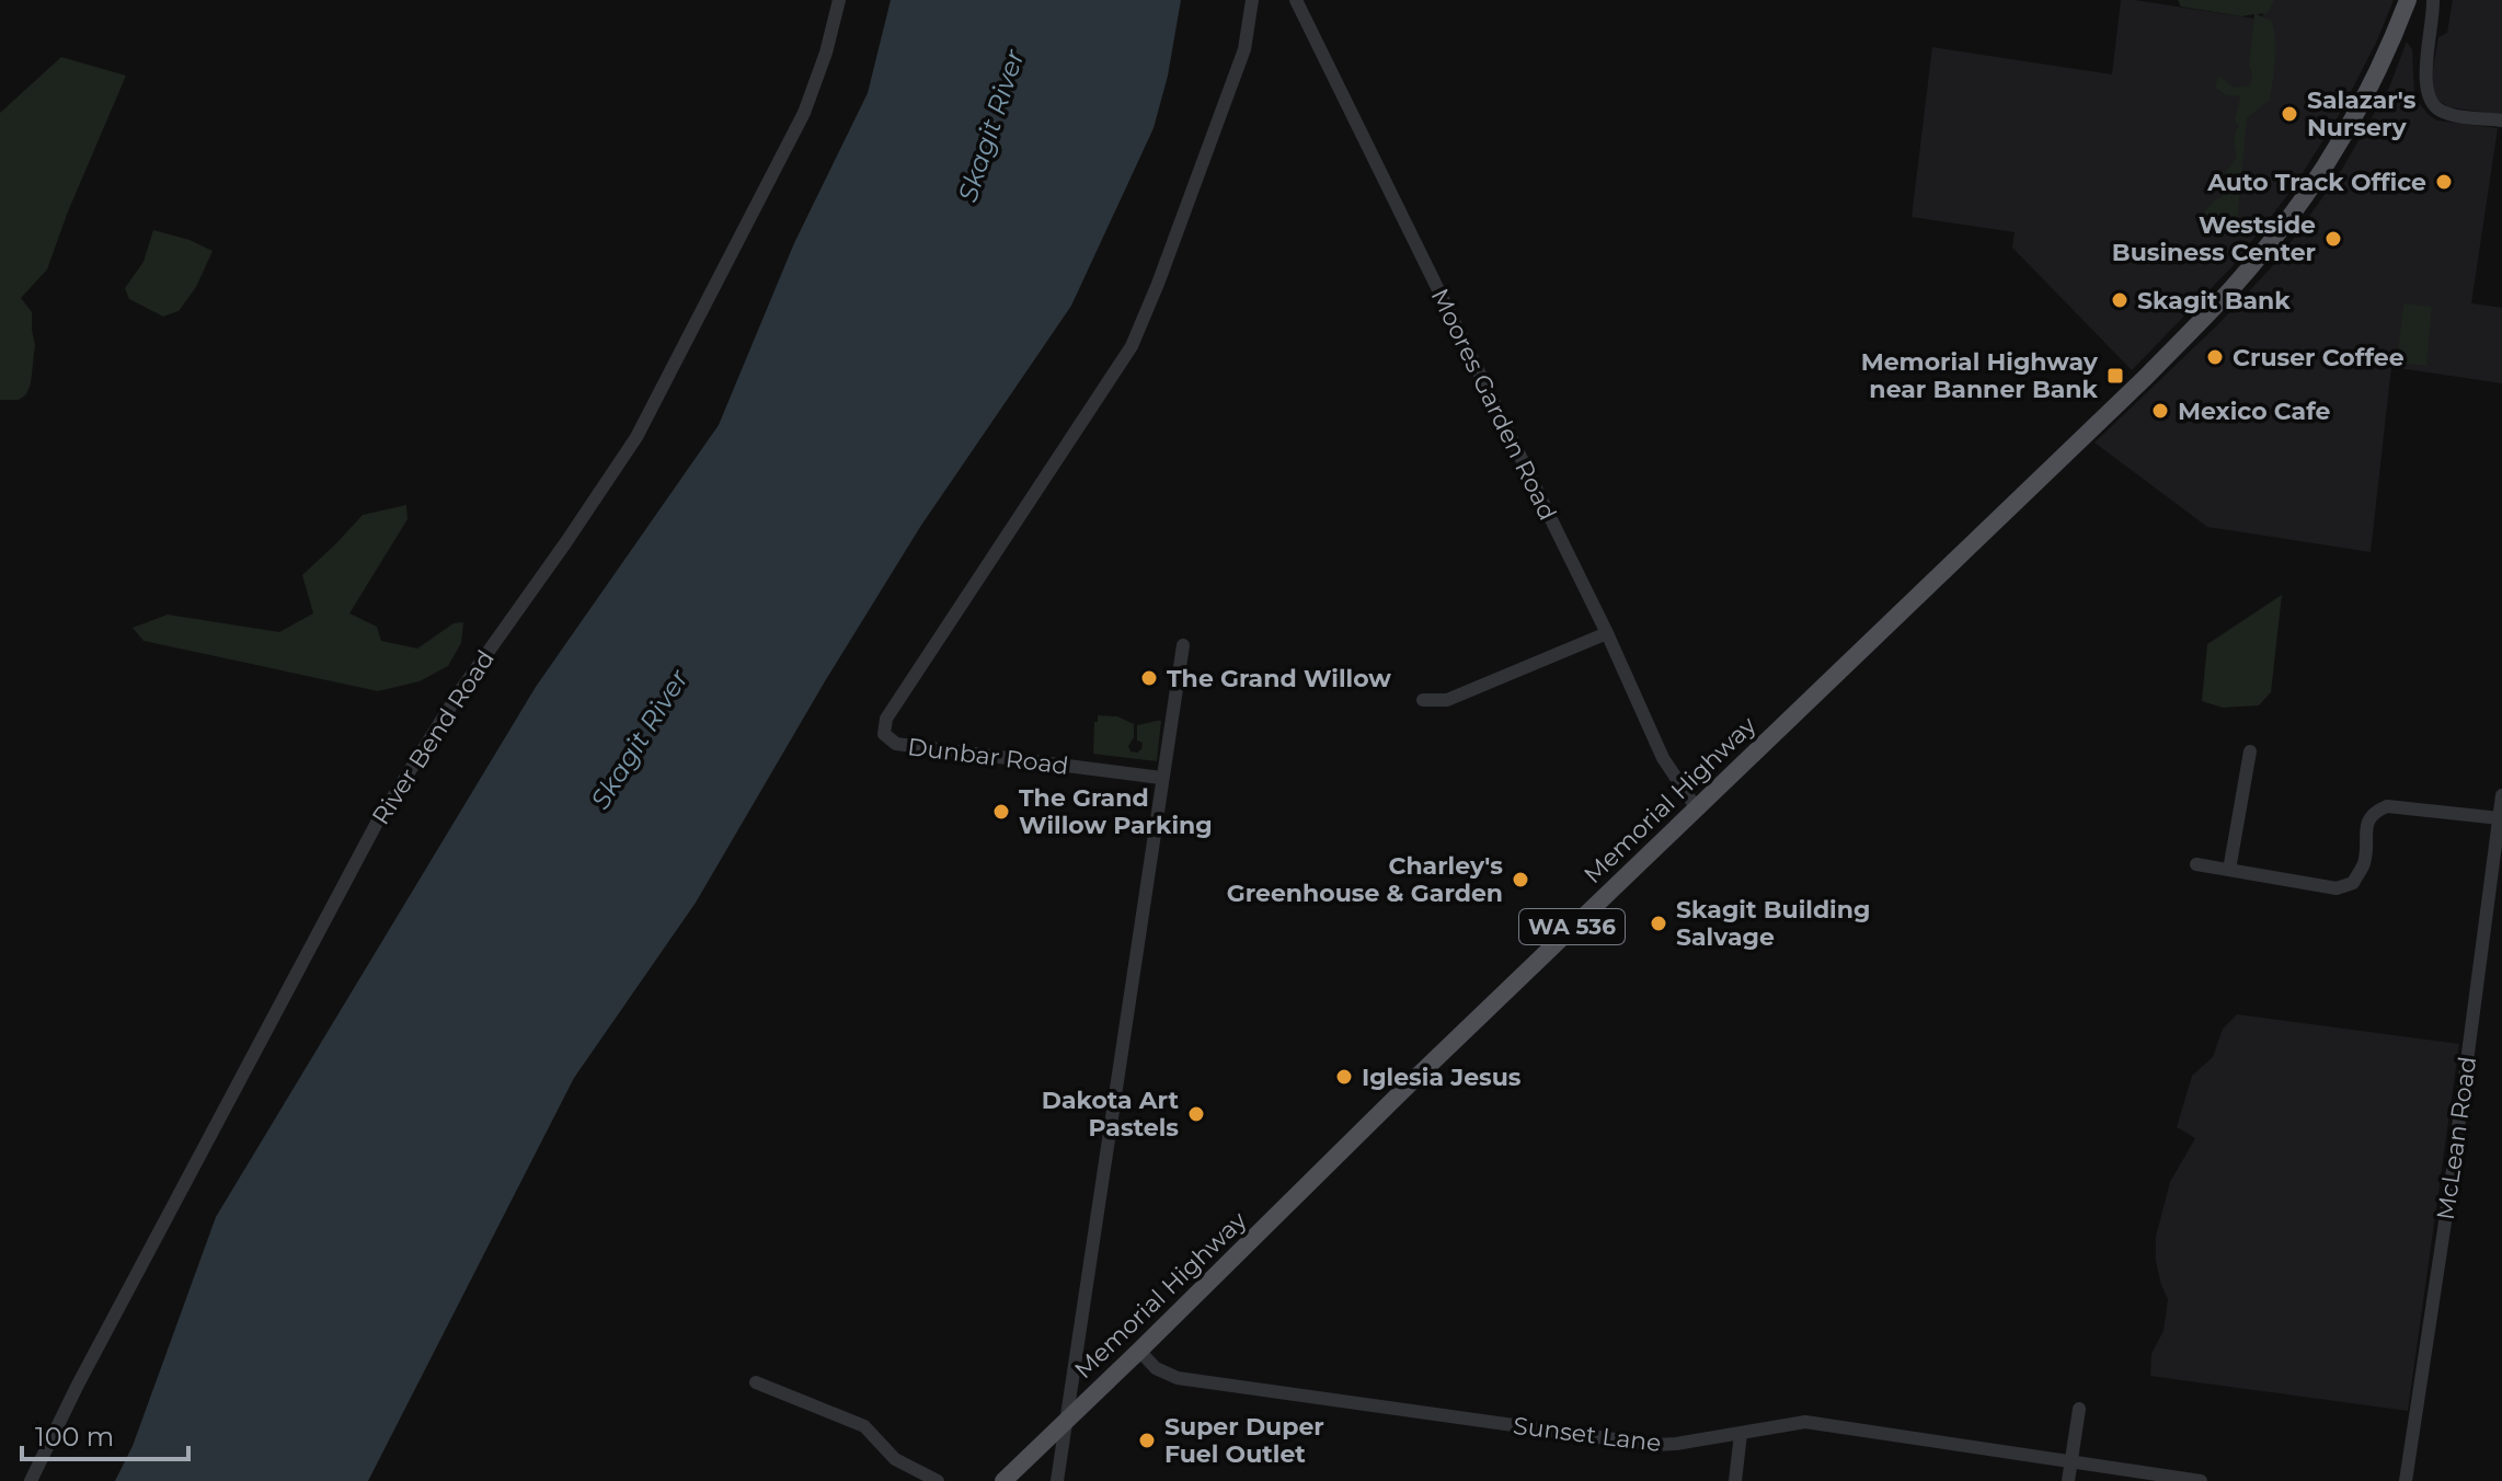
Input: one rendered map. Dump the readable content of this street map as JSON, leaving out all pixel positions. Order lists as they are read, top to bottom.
{
  "streets": {
    "main road": ["Memorial Highway", "WA 536"],
    "street": [
      "Moores Garden Road",
      "River Bend Road",
      "Dunbar Road",
      "McLean Road",
      "Sunset Lane"
    ]
  },
  "crossings": [
    ["Moores Garden Road", "Memorial Highway"],
    ["Memorial Highway", "Sunset Lane"]
  ],
  "water": ["Skagit River"],
  "places": {
    "other": [
      "Salazar's Nursery",
      "Auto Track Office",
      "Westside Business Center",
      "Skagit Bank",
      "Cruser Coffee",
      "Mexico Cafe",
      "The Grand Willow",
      "The Grand Willow Parking",
      "Charley's Greenhouse & Garden",
      "Skagit Building Salvage",
      "Iglesia Jesus",
      "Dakota Art Pastels",
      "Super Duper Fuel Outlet"
    ],
    "transit": ["Memorial Highway near Banner Bank"]
  },
  "scale_bar": "100 m"
}
